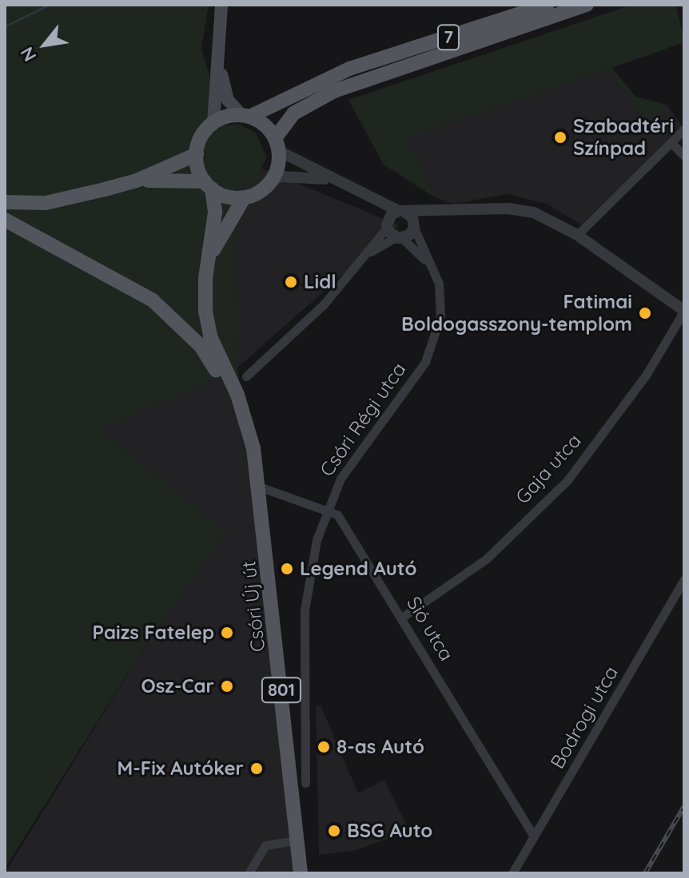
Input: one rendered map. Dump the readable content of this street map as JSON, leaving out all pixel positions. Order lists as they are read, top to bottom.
{
  "streets": {
    "main road": ["7", "Csóri Új út", "801"],
    "street": [
      "Csóri Régi utca",
      "Gaja utca",
      "Sió utca",
      "Bodrogi utca"
    ]
  },
  "crossings": [
    ["7", "801"],
    ["Csóri Régi utca", "Sió utca"],
    ["Gaja utca", "Sió utca"],
    ["Csóri Új út", "Sió utca"],
    ["Csóri Új út", "801"],
    ["Sió utca", "Bodrogi utca"]
  ],
  "places": [
    "Szabadtéri Színpad",
    "Lidl",
    "Fatimai Boldogasszony-templom",
    "Legend Autó",
    "Paizs Fatelep",
    "Osz-Car",
    "8-as Autó",
    "M-Fix Autóker",
    "BSG Auto"
  ],
  "north": "bottom left"
}
